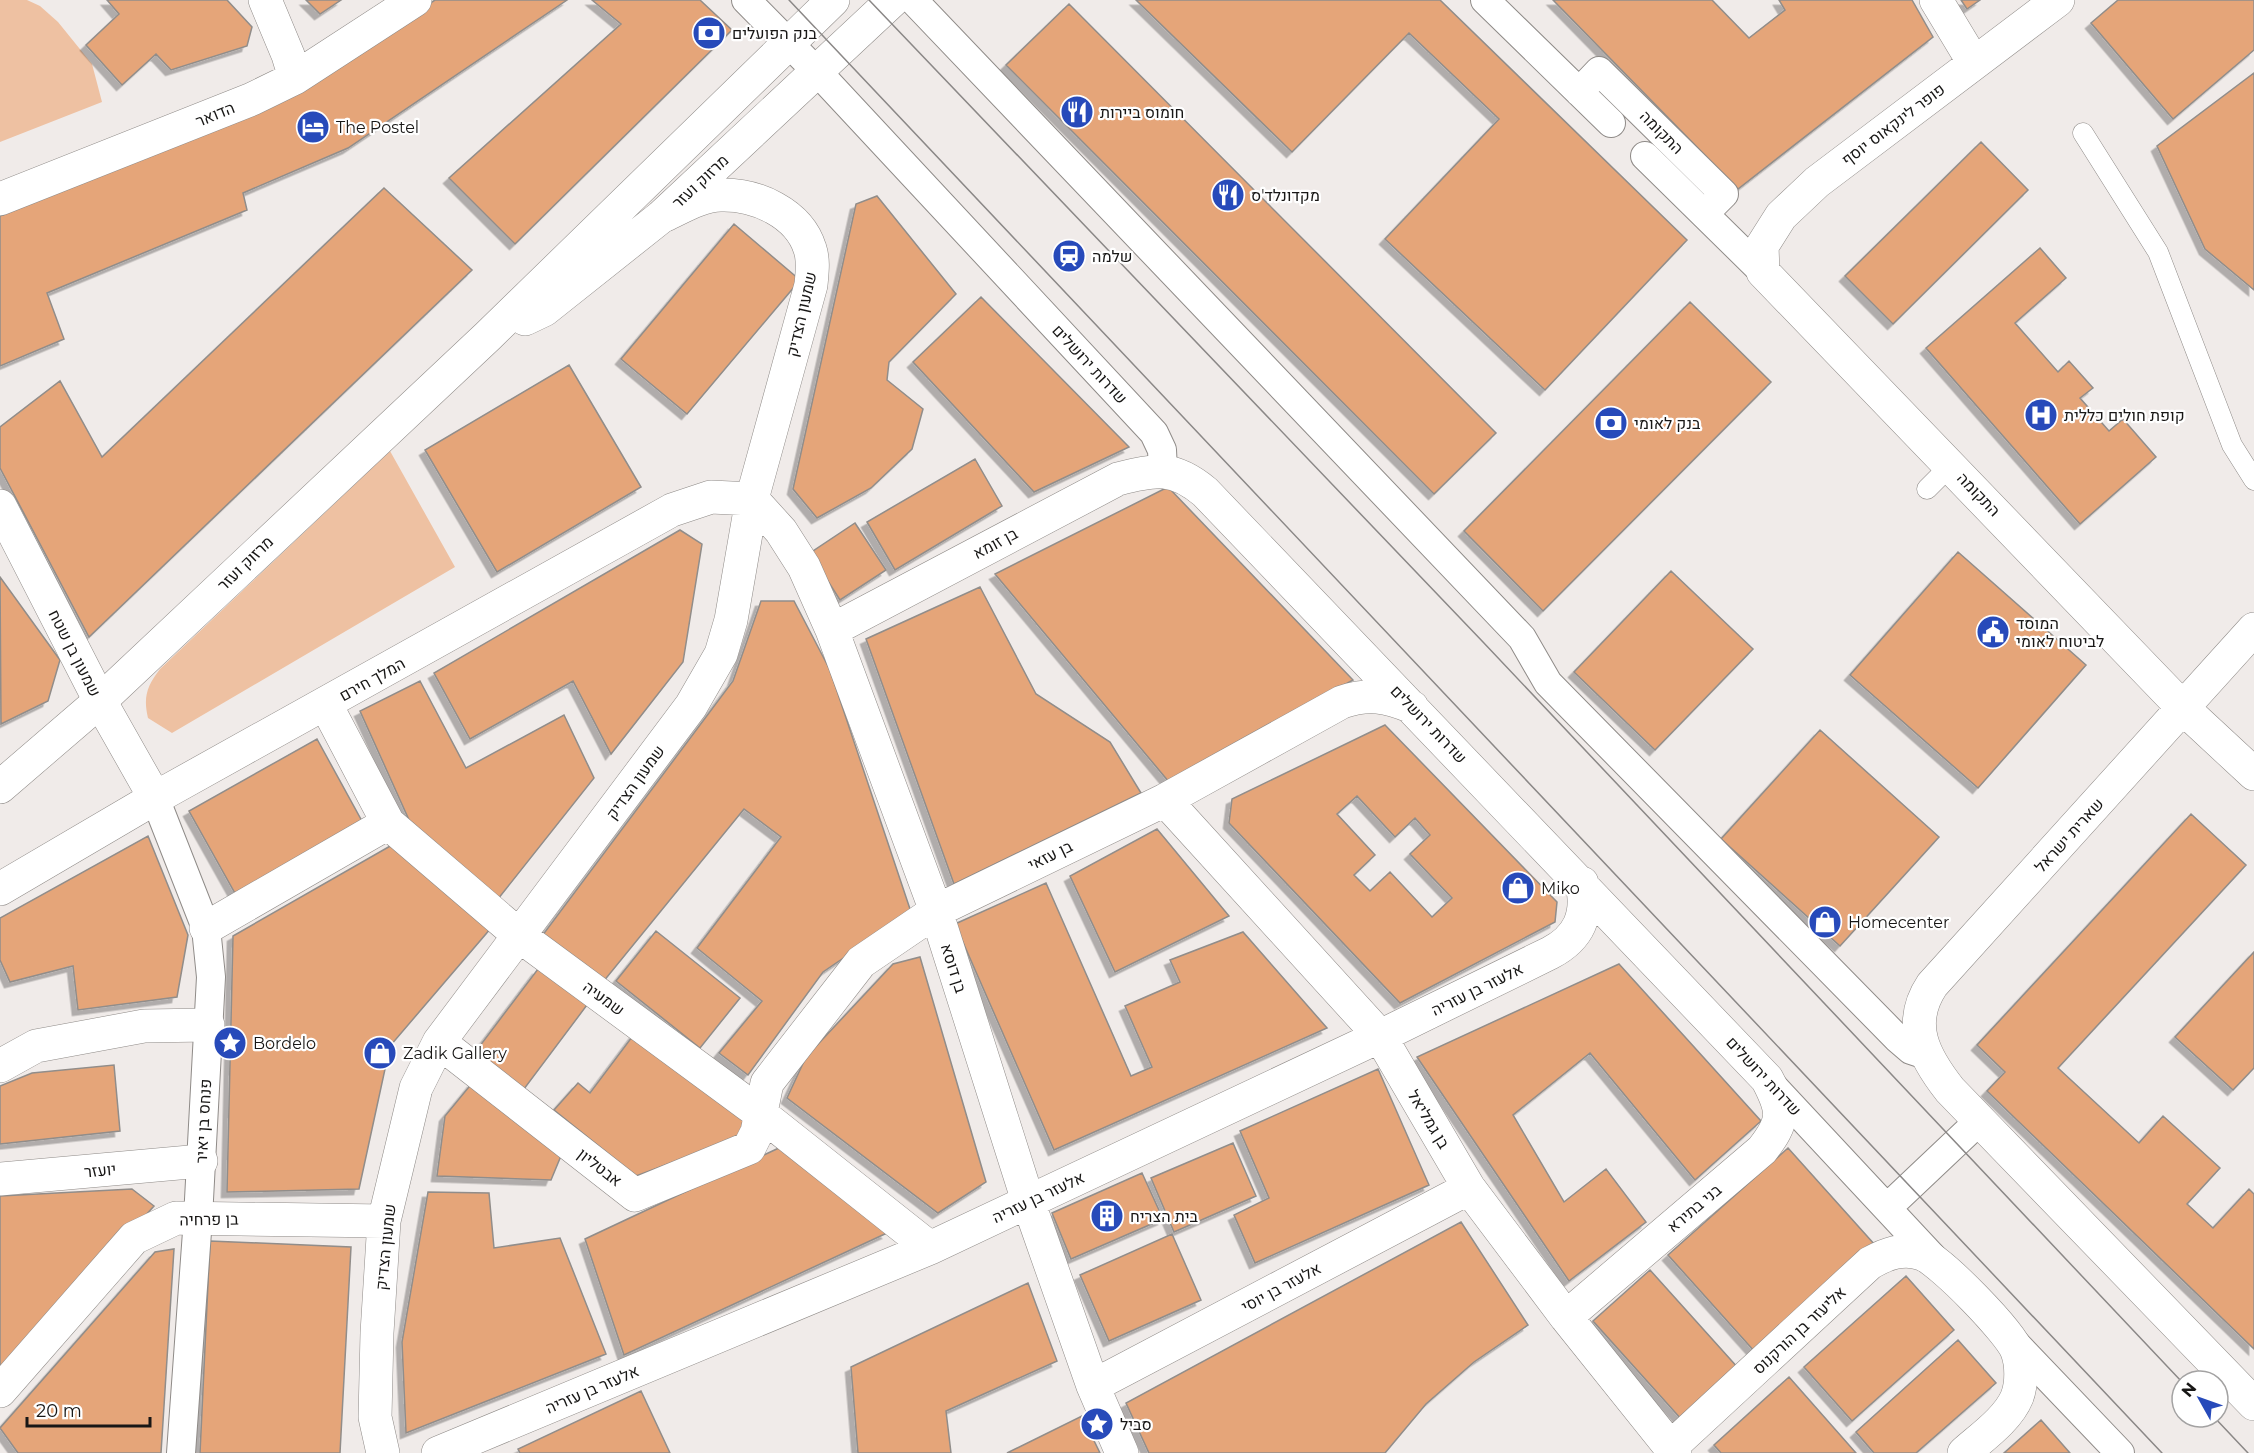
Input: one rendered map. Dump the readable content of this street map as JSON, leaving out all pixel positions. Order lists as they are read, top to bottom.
{
  "streets": {
    "street": [
      "הדואר",
      "פופר לינקאוס יוסף",
      "התקומה",
      "מרזוק ועזר",
      "שמעון הצדיק",
      "שדרות ירושלים",
      "בן זומא",
      "שמעון בן שטח",
      "המלך חירם",
      "שארית ישראל",
      "בן עזאי",
      "בן דוסא",
      "אלעזר בן עזריה",
      "שמעיה",
      "בן גמליאל",
      "פנחס בן יאיר",
      "אבטליון",
      "יועזר",
      "בני בתירא",
      "בן פרחיה",
      "אלעזר בן יוסי",
      "אליעזר בן הורקנוס"
    ]
  },
  "crossings": [
    ["פופר לינקאוס יוסף", "התקומה"],
    ["התקומה", "שארית ישראל"],
    ["מרזוק ועזר", "שמעון הצדיק"],
    ["מרזוק ועזר", "שדרות ירושלים"],
    ["מרזוק ועזר", "שמעון בן שטח"],
    ["שמעון הצדיק", "המלך חירם"],
    ["שמעון הצדיק", "בן דוסא"],
    ["שמעון הצדיק", "שמעיה"],
    ["שמעון הצדיק", "אבטליון"],
    ["שמעון הצדיק", "בן פרחיה"],
    ["שדרות ירושלים", "בן זומא"],
    ["שדרות ירושלים", "בן עזאי"],
    ["שדרות ירושלים", "אלעזר בן עזריה"],
    ["שדרות ירושלים", "בני בתירא"],
    ["שדרות ירושלים", "אליעזר בן הורקנוס"],
    ["בן זומא", "בן דוסא"],
    ["שמעון בן שטח", "המלך חירם"],
    ["שמעון בן שטח", "פנחס בן יאיר"],
    ["המלך חירם", "בן דוסא"],
    ["המלך חירם", "שמעיה"],
    ["המלך חירם", "פנחס בן יאיר"],
    ["בן עזאי", "בן דוסא"],
    ["בן עזאי", "שמעיה"],
    ["בן עזאי", "בן גמליאל"],
    ["בן עזאי", "אבטליון"],
    ["בן דוסא", "אלעזר בן עזריה"],
    ["בן דוסא", "אלעזר בן יוסי"],
    ["אלעזר בן עזריה", "שמעיה"],
    ["אלעזר בן עזריה", "בן גמליאל"],
    ["שמעיה", "אבטליון"],
    ["בן גמליאל", "בני בתירא"],
    ["בן גמליאל", "אלעזר בן יוסי"],
    ["בן גמליאל", "אליעזר בן הורקנוס"],
    ["פנחס בן יאיר", "יועזר"],
    ["פנחס בן יאיר", "בן פרחיה"]
  ],
  "places": {
    "bank": ["בנק הפועלים", "בנק לאומי"],
    "restaurant": ["חומוס ביירות", "מקדונלד'ס"],
    "hotel": ["The Postel"],
    "station": ["שלמה"],
    "hospital": ["קופת חולים כללית"],
    "public building": ["המוסד לביטוח לאומי"],
    "shop": ["Miko", "Homecenter", "Zadik Gallery"],
    "place": ["Bordelo", "סביל"],
    "building": ["בית הצריח"]
  },
  "scale_bar": "20 m",
  "north": "top left"
}
